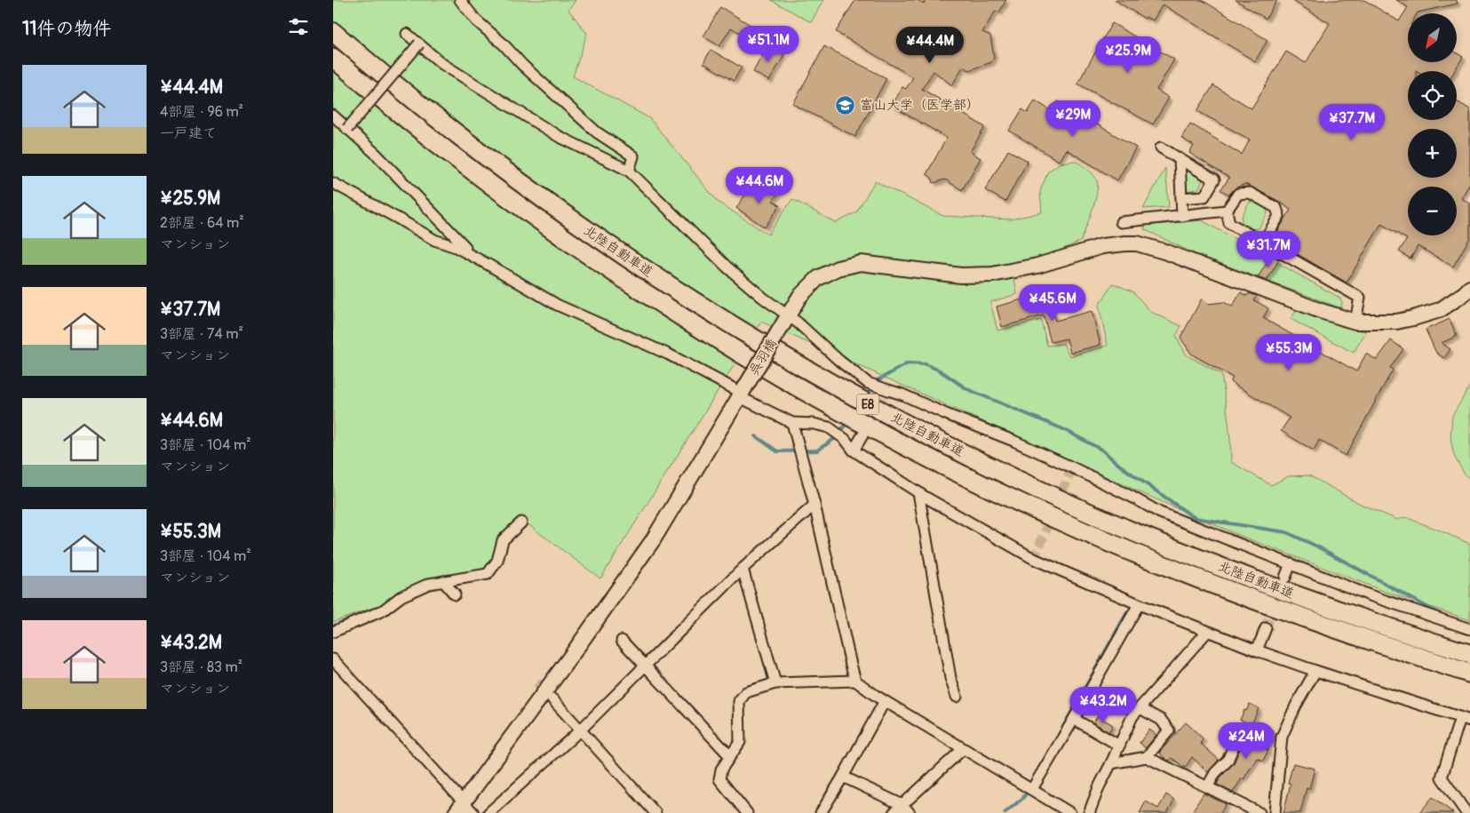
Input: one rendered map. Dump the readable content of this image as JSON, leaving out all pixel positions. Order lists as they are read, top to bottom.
{
  "streets": {
    "highway": ["北陸自動車道", "E8"],
    "street": ["呉羽橋"]
  },
  "places": {
    "school or university": ["富山大学（医学部）"]
  },
  "north": "bottom left",
  "page": {
    "heading": "11件の物件",
    "map_buttons": ["+", "−"],
    "price": [
      "¥51.1M",
      "¥44.4M",
      "¥25.9M",
      "¥29M",
      "¥37.7M",
      "¥44.6M",
      "¥31.7M",
      "¥45.6M",
      "¥55.3M",
      "¥43.2M",
      "¥24M"
    ],
    "list": [
      {
        "name": "¥44.4M",
        "note": "4部屋 · 96 m² · 一戸建て"
      },
      {
        "name": "¥25.9M",
        "note": "2部屋 · 64 m² · マンション"
      },
      {
        "name": "¥37.7M",
        "note": "3部屋 · 74 m² · マンション"
      },
      {
        "name": "¥44.6M",
        "note": "3部屋 · 104 m² · マンション"
      },
      {
        "name": "¥55.3M",
        "note": "3部屋 · 104 m² · マンション"
      },
      {
        "name": "¥43.2M",
        "note": "3部屋 · 83 m² · マンション"
      }
    ]
  }
}
